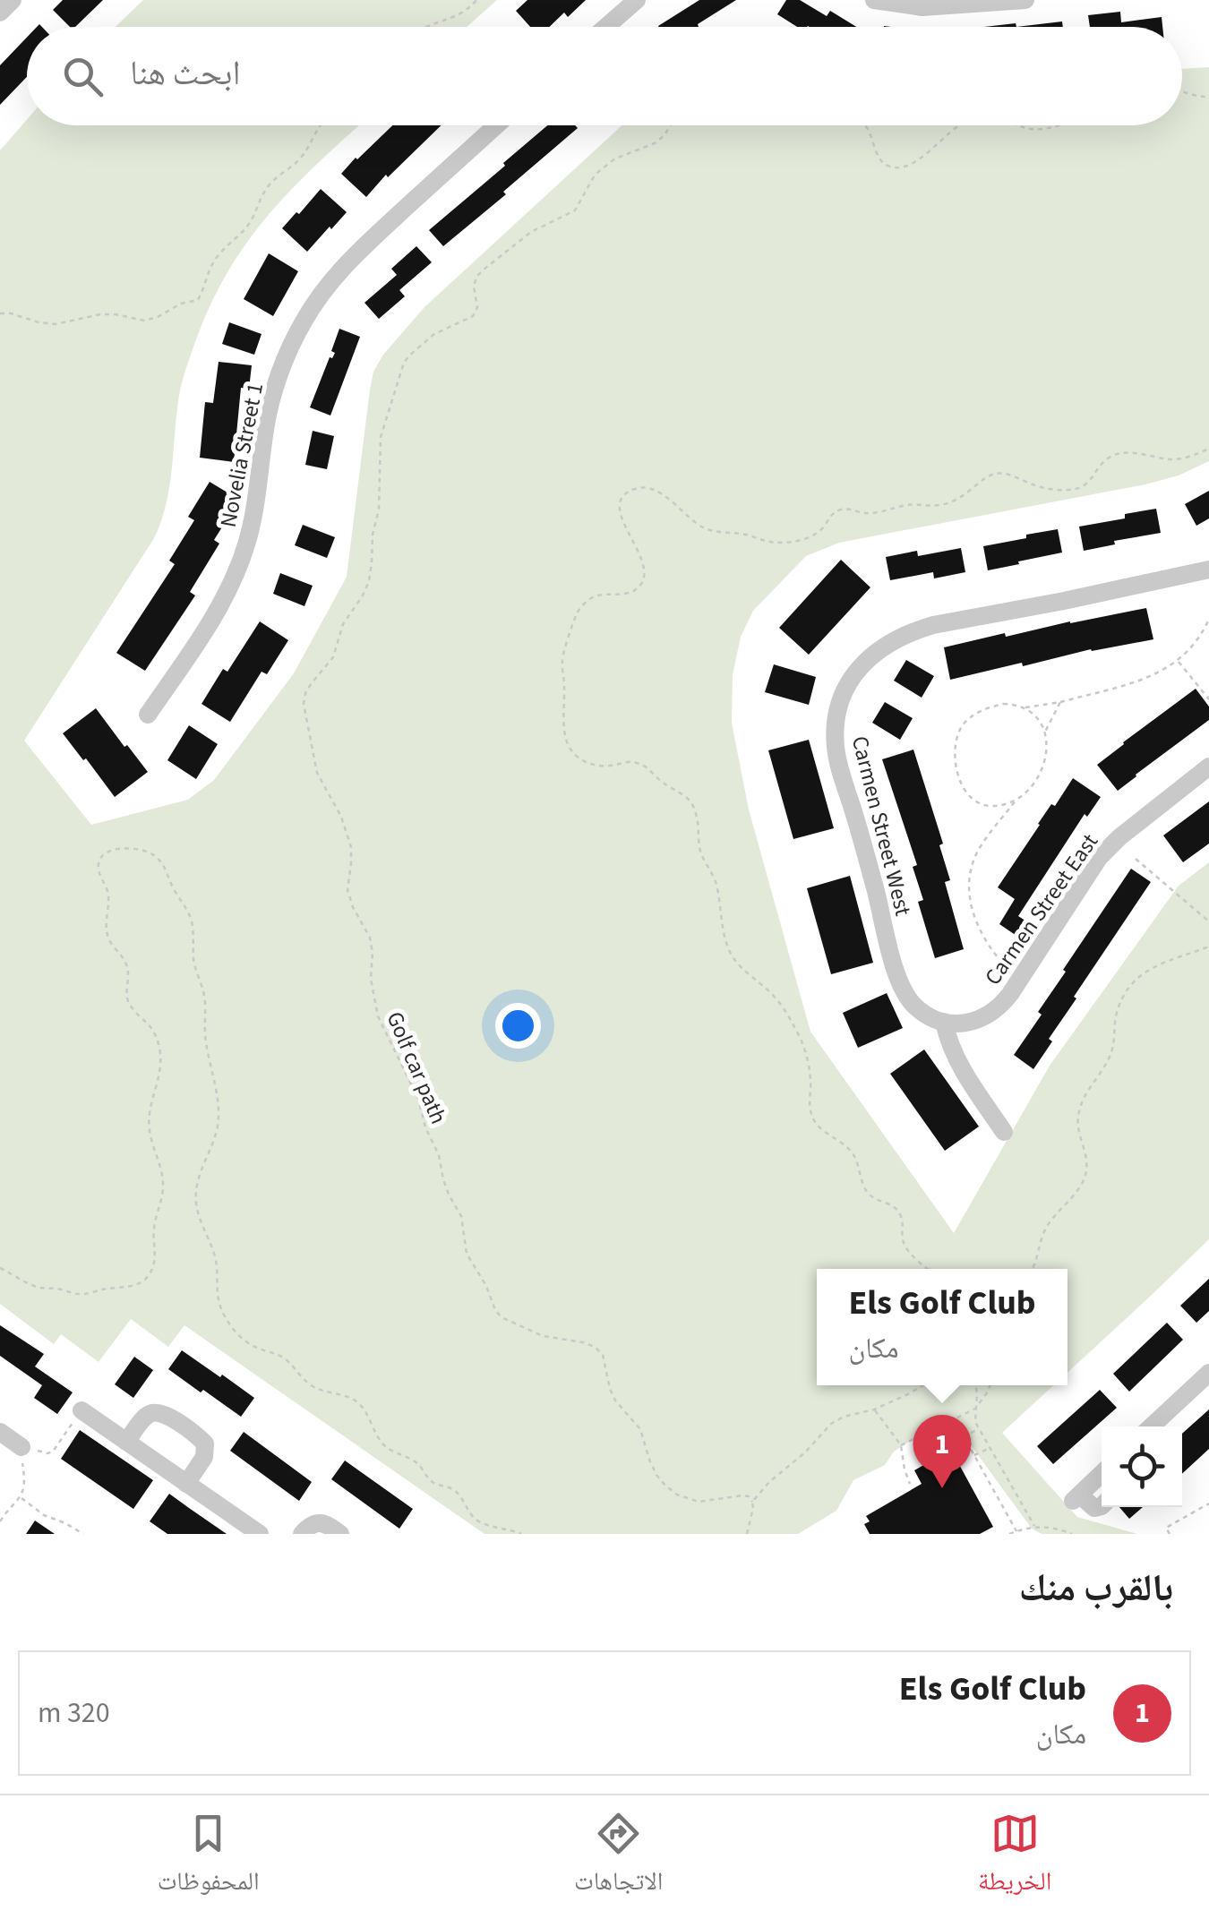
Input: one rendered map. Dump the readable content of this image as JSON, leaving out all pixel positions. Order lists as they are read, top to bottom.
{
  "streets": {
    "street": ["Novelia Street 1", "Carmen Street West", "Carmen Street East"],
    "path": ["Golf car path"]
  },
  "crossings": [
    ["Carmen Street West", "Carmen Street East"]
  ],
  "page": {
    "search": "ابحث هنا",
    "popup": ["Els Golf Club", "مكان"],
    "pins": "1",
    "heading": "بالقرب منك",
    "list": [
      {
        "mark": "1",
        "name": "Els Golf Club",
        "note": "مكان",
        "value": "320 m"
      }
    ],
    "nav": ["الخريطة", "الاتجاهات", "المحفوظات"]
  }
}
